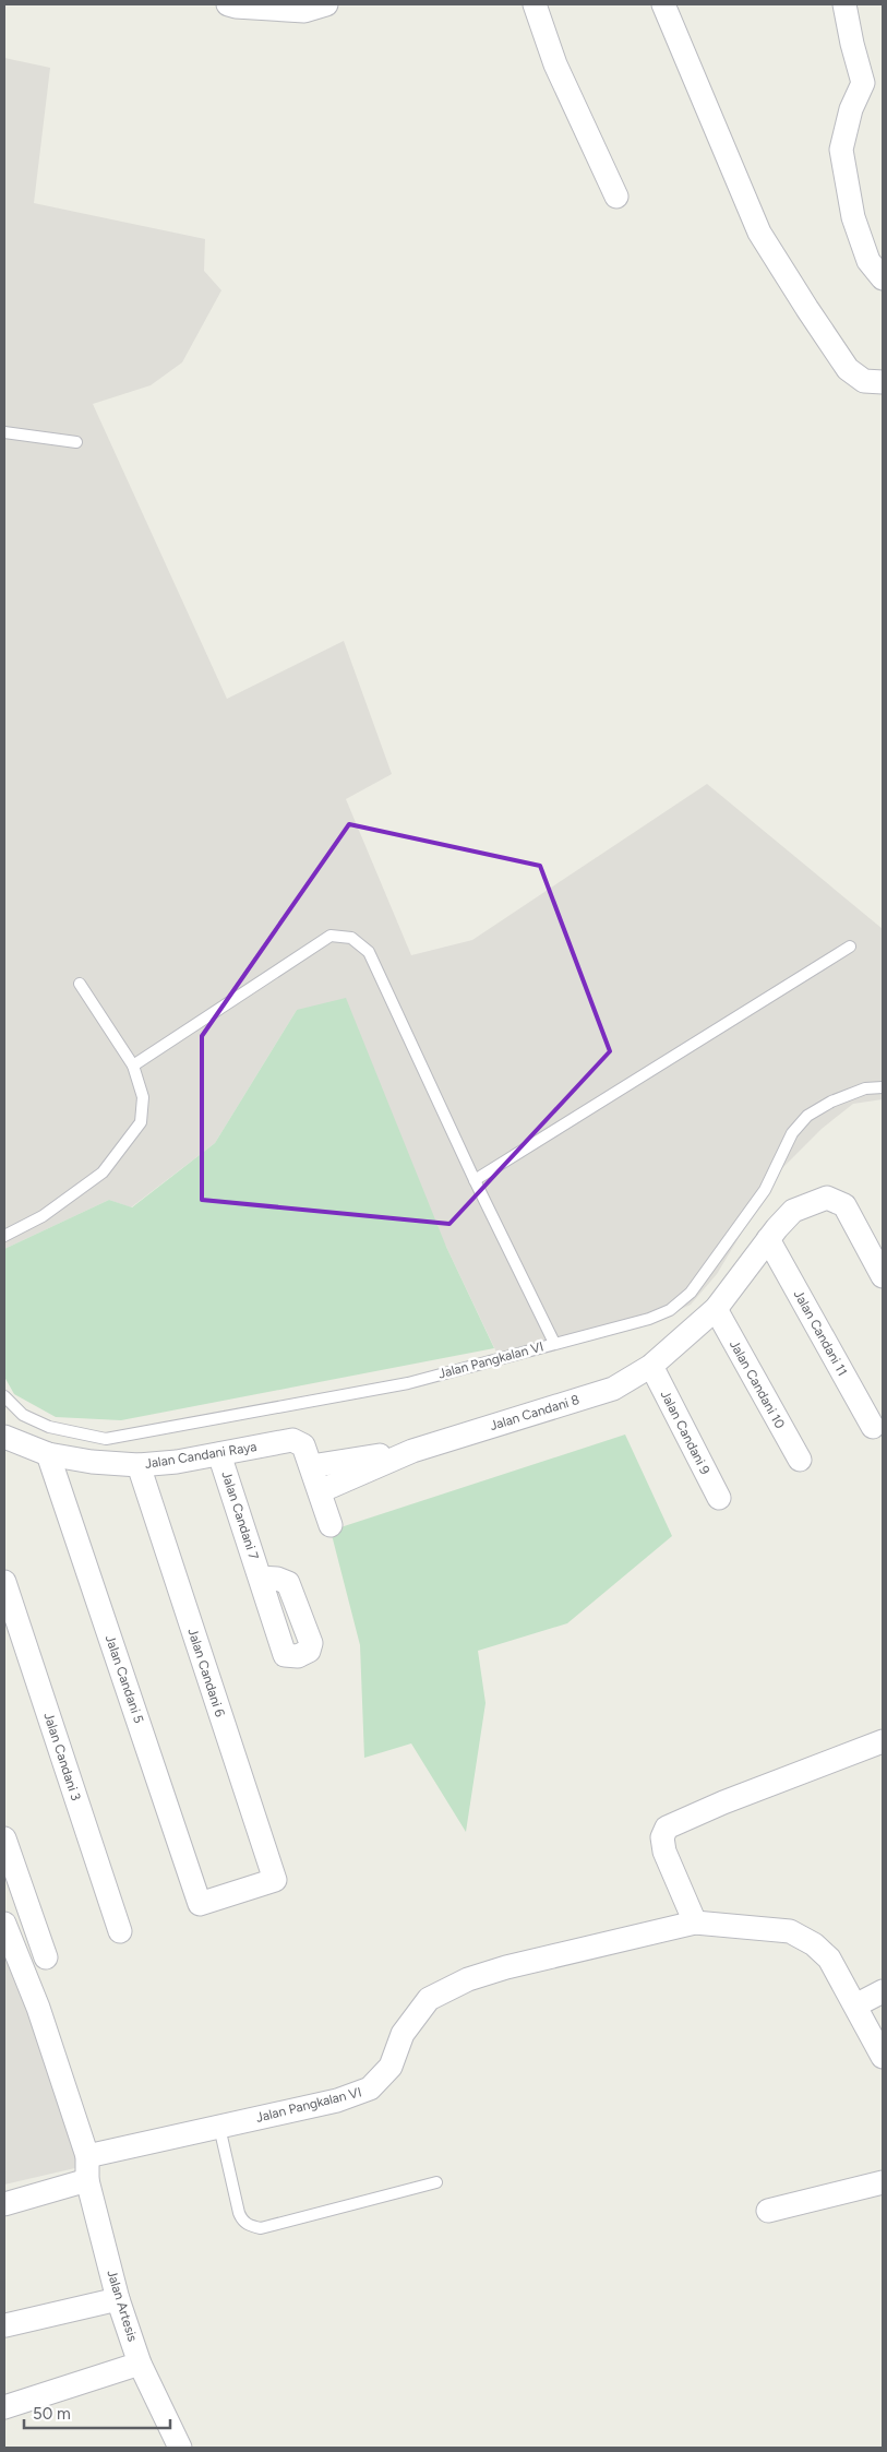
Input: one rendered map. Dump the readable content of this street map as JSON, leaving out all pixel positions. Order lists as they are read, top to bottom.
{
  "streets": {
    "street": [
      "Jalan Candani 11",
      "Jalan Pangkalan VI",
      "Jalan Candani 10",
      "Jalan Candani 8",
      "Jalan Candani 9",
      "Jalan Candani Raya",
      "Jalan Candani 7",
      "Jalan Candani 6",
      "Jalan Candani 5",
      "Jalan Candani 3",
      "Jalan Artesis"
    ]
  },
  "crossings": [
    ["Jalan Candani 11", "Jalan Candani 8"],
    ["Jalan Pangkalan VI", "Jalan Artesis"],
    ["Jalan Candani 10", "Jalan Candani 8"],
    ["Jalan Candani 8", "Jalan Candani 9"],
    ["Jalan Candani 8", "Jalan Candani Raya"],
    ["Jalan Candani Raya", "Jalan Candani 7"],
    ["Jalan Candani Raya", "Jalan Candani 6"],
    ["Jalan Candani Raya", "Jalan Candani 5"],
    ["Jalan Candani 6", "Jalan Candani 5"]
  ],
  "scale_bar": "50 m"
}
